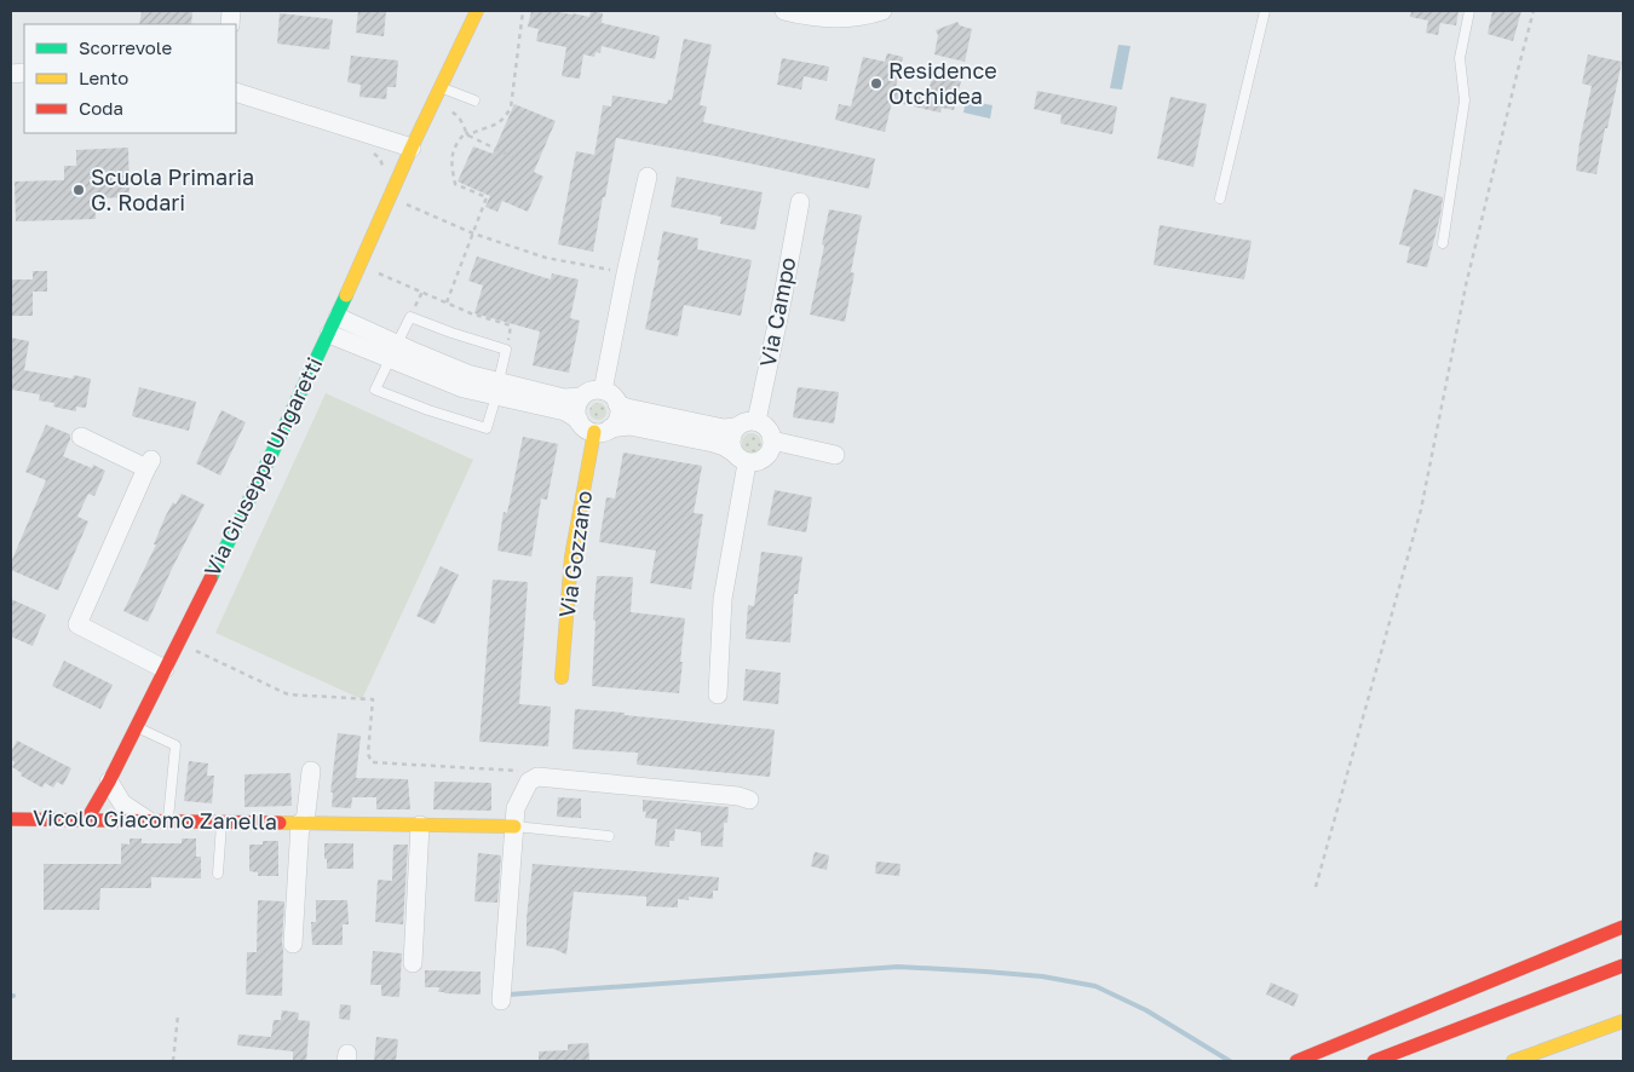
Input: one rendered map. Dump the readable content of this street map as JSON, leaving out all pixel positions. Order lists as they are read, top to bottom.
{
  "streets": {
    "main road": ["Via Giuseppe Ungaretti", "Via Gozzano", "Vicolo Giacomo Zanella"],
    "street": ["Via Campo"]
  },
  "crossings": [
    ["Via Giuseppe Ungaretti", "Vicolo Giacomo Zanella"]
  ],
  "places": ["Residence Otchidea", "Scuola Primaria G. Rodari"],
  "legend": ["Scorrevole", "Lento", "Coda"]
}
